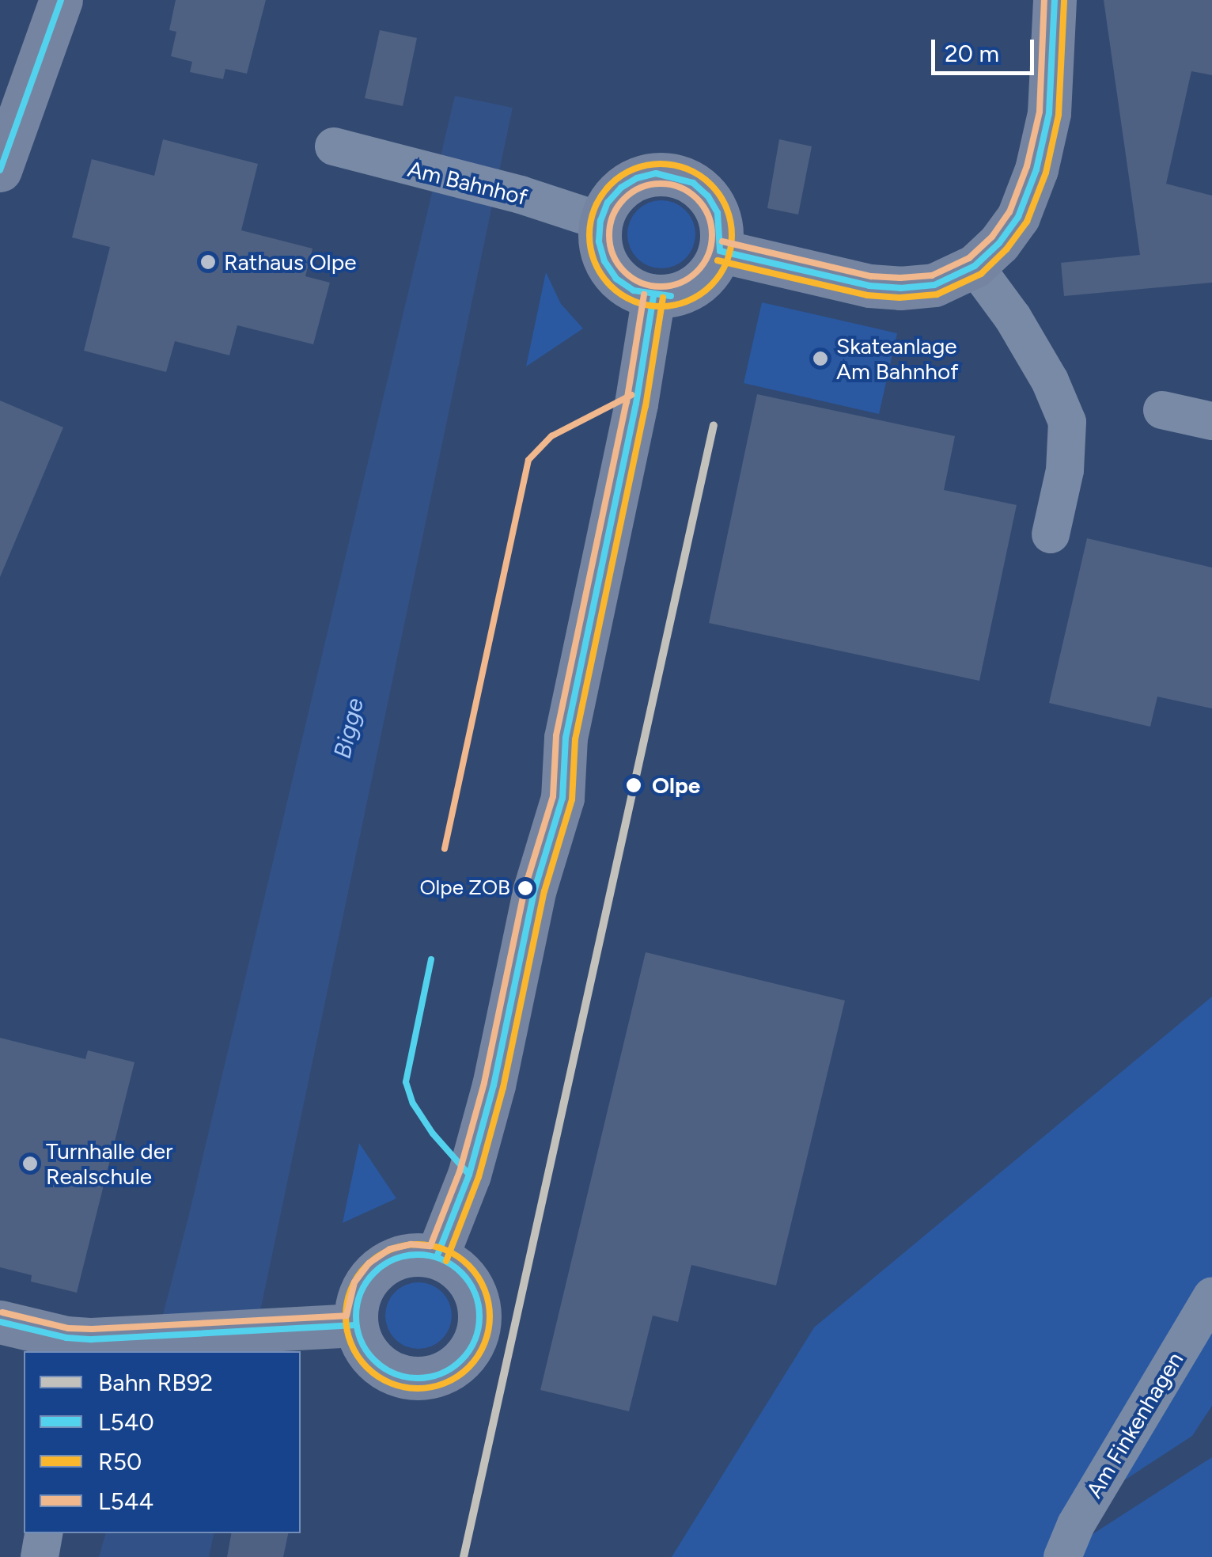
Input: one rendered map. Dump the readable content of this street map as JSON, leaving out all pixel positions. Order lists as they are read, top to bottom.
{
  "streets": {
    "street": ["Am Bahnhof", "Am Finkenhagen"]
  },
  "water": ["Bigge"],
  "places": [
    "Rathaus Olpe",
    "Skateanlage Am Bahnhof",
    "Olpe",
    "Olpe ZOB",
    "Turnhalle der Realschule"
  ],
  "lines": [
    "transit line L540",
    "transit line L544",
    "transit line R50",
    "rail line RB92"
  ],
  "legend": [
    "Bahn RB92",
    "L540",
    "R50",
    "L544"
  ],
  "scale_bar": "20 m"
}
